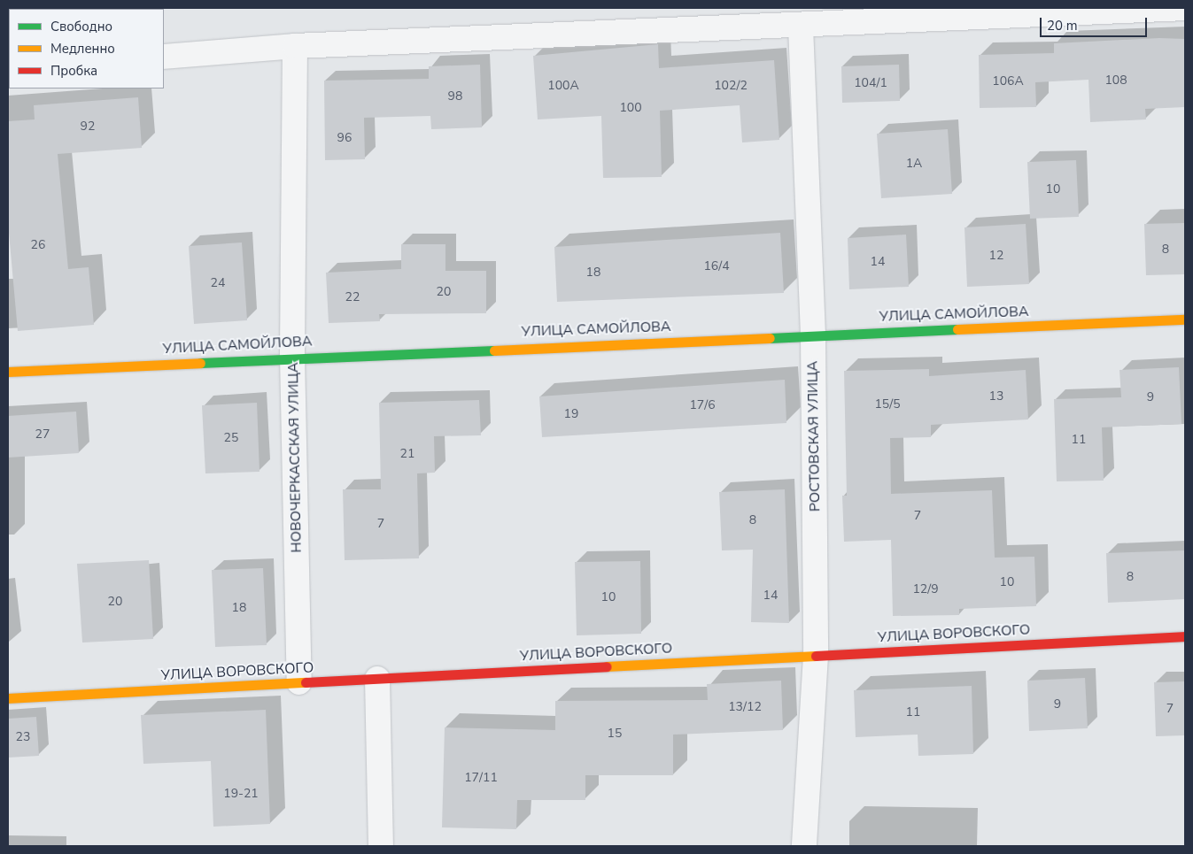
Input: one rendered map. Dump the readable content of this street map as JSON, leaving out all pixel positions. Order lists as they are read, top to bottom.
{
  "streets": {
    "street": [
      "УЛИЦА САМОЙЛОВА",
      "РОСТОВСКАЯ УЛИЦА",
      "НОВОЧЕРКАССКАЯ УЛИЦА",
      "УЛИЦА ВОРОВСКОГО"
    ]
  },
  "crossings": [
    ["УЛИЦА САМОЙЛОВА", "РОСТОВСКАЯ УЛИЦА"],
    ["УЛИЦА САМОЙЛОВА", "НОВОЧЕРКАССКАЯ УЛИЦА"],
    ["РОСТОВСКАЯ УЛИЦА", "УЛИЦА ВОРОВСКОГО"],
    ["НОВОЧЕРКАССКАЯ УЛИЦА", "УЛИЦА ВОРОВСКОГО"]
  ],
  "house_numbers": [
    "108",
    "106А",
    "104/1",
    "100А",
    "102/2",
    "98",
    "100",
    "92",
    "96",
    "1А",
    "10",
    "26",
    "8",
    "12",
    "14",
    "16/4",
    "18",
    "24",
    "20",
    "22",
    "13",
    "9",
    "15/5",
    "17/6",
    "19",
    "27",
    "25",
    "11",
    "21",
    "7",
    "8",
    "7",
    "8",
    "10",
    "12/9",
    "14",
    "10",
    "20",
    "18",
    "9",
    "13/12",
    "7",
    "11",
    "15",
    "23",
    "17/11",
    "19-21"
  ],
  "legend": ["Свободно", "Медленно", "Пробка"],
  "scale_bar": "20 m"
}
